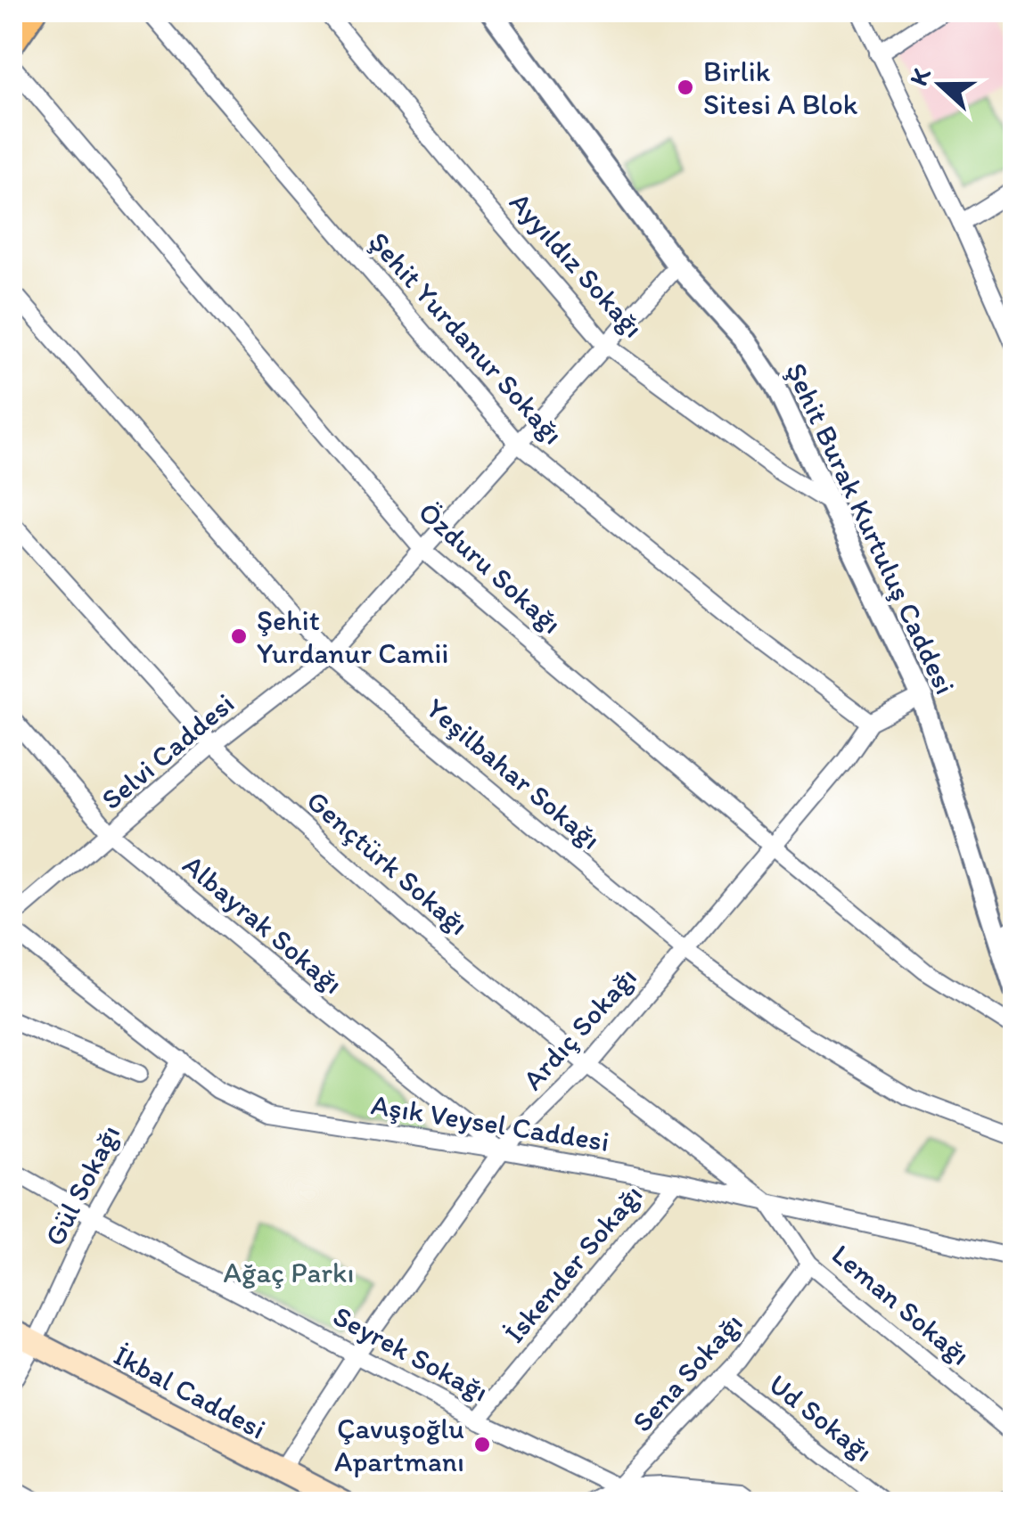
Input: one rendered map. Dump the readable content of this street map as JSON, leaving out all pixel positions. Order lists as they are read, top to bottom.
{
  "streets": {
    "main road": ["İkbal Caddesi"],
    "street": [
      "Ayyıldız Sokağı",
      "Şehit Yurdanur Sokağı",
      "Şehit Burak Kurtuluş Caddesi",
      "Özduru Sokağı",
      "Selvi Caddesi",
      "Yeşilbahar Sokağı",
      "Gençtürk Sokağı",
      "Albayrak Sokağı",
      "Ardıç Sokağı",
      "Aşık Veysel Caddesi",
      "Gül Sokağı",
      "İskender Sokağı",
      "Leman Sokağı",
      "Seyrek Sokağı",
      "Sena Sokağı",
      "Ud Sokağı"
    ]
  },
  "crossings": [
    ["Ayyıldız Sokağı", "Şehit Burak Kurtuluş Caddesi"],
    ["Ayyıldız Sokağı", "Selvi Caddesi"],
    ["Şehit Yurdanur Sokağı", "Selvi Caddesi"],
    ["Şehit Yurdanur Sokağı", "Ardıç Sokağı"],
    ["Şehit Burak Kurtuluş Caddesi", "Selvi Caddesi"],
    ["Şehit Burak Kurtuluş Caddesi", "Ardıç Sokağı"],
    ["Özduru Sokağı", "Selvi Caddesi"],
    ["Özduru Sokağı", "Ardıç Sokağı"],
    ["Selvi Caddesi", "Yeşilbahar Sokağı"],
    ["Selvi Caddesi", "Gençtürk Sokağı"],
    ["Selvi Caddesi", "Albayrak Sokağı"],
    ["Yeşilbahar Sokağı", "Ardıç Sokağı"],
    ["Gençtürk Sokağı", "Ardıç Sokağı"],
    ["Gençtürk Sokağı", "Aşık Veysel Caddesi"],
    ["Gençtürk Sokağı", "Leman Sokağı"],
    ["Albayrak Sokağı", "Ardıç Sokağı"],
    ["Albayrak Sokağı", "Aşık Veysel Caddesi"],
    ["Ardıç Sokağı", "Aşık Veysel Caddesi"],
    ["Ardıç Sokağı", "Seyrek Sokağı"],
    ["Ardıç Sokağı", "İkbal Caddesi"],
    ["Aşık Veysel Caddesi", "Gül Sokağı"],
    ["Aşık Veysel Caddesi", "İskender Sokağı"],
    ["Aşık Veysel Caddesi", "Leman Sokağı"],
    ["Gül Sokağı", "Seyrek Sokağı"],
    ["Gül Sokağı", "İkbal Caddesi"],
    ["İskender Sokağı", "Seyrek Sokağı"],
    ["Leman Sokağı", "Sena Sokağı"],
    ["Seyrek Sokağı", "Sena Sokağı"],
    ["Sena Sokağı", "Ud Sokağı"]
  ],
  "parks": ["Ağaç Parkı"],
  "places": ["Birlik Sitesi A Blok", "Şehit Yurdanur Camii", "Çavuşoğlu Apartmanı"],
  "north": "left"
}
